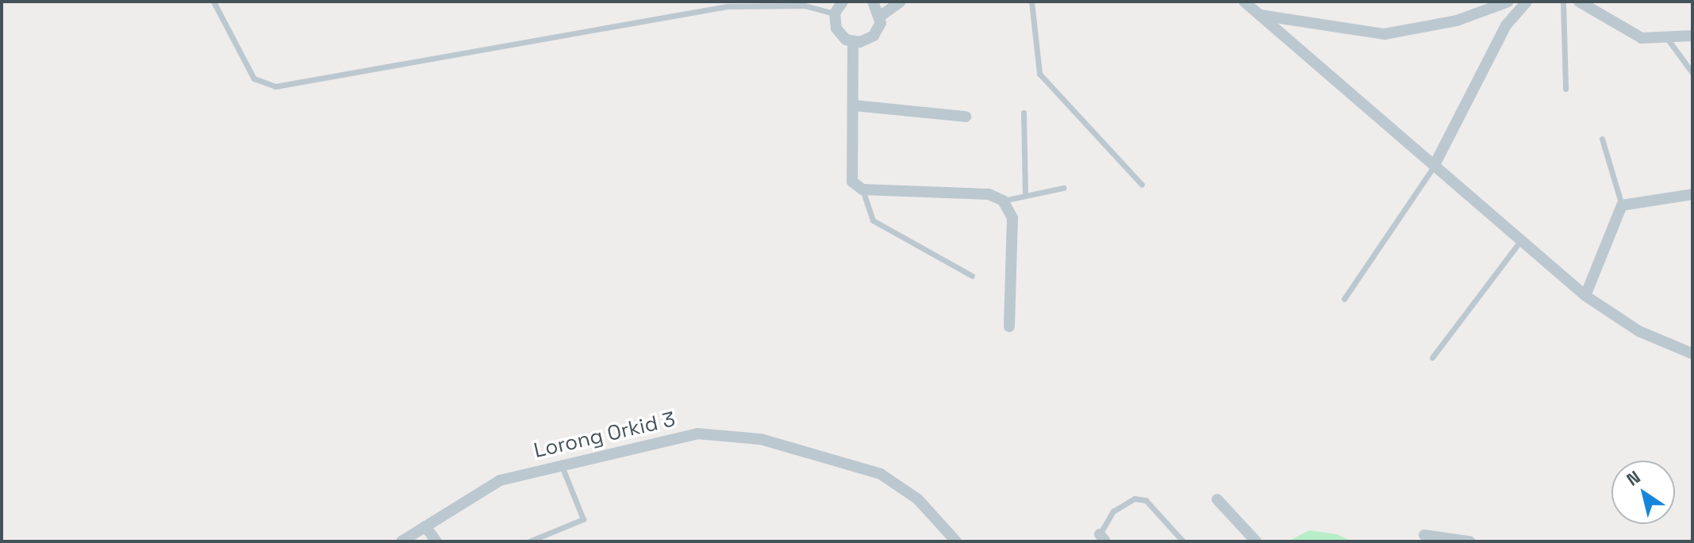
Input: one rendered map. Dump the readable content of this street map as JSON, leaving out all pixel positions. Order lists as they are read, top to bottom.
{
  "streets": {
    "street": ["Lorong Orkid 3"]
  },
  "north": "top left"
}
